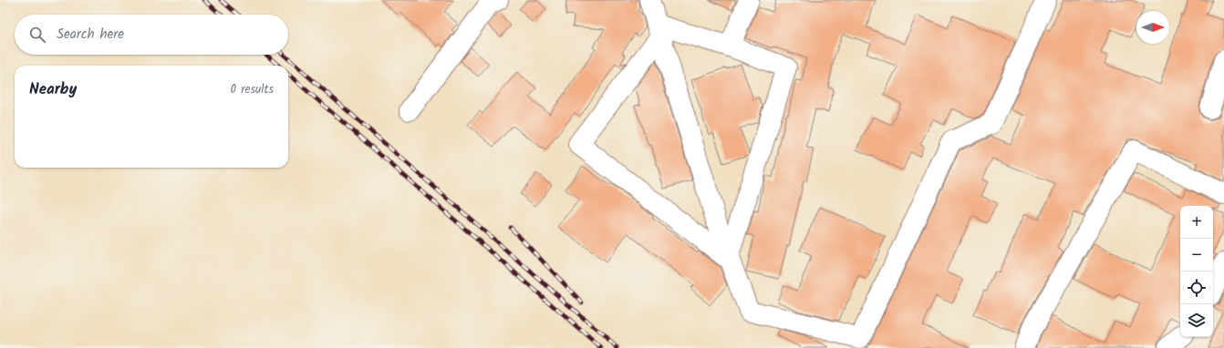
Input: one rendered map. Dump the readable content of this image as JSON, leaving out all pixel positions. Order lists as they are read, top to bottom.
{
  "north": "right",
  "page": {
    "search": "Search here",
    "heading": ["Nearby", "0 results"],
    "map_buttons": ["+", "−"]
  }
}
